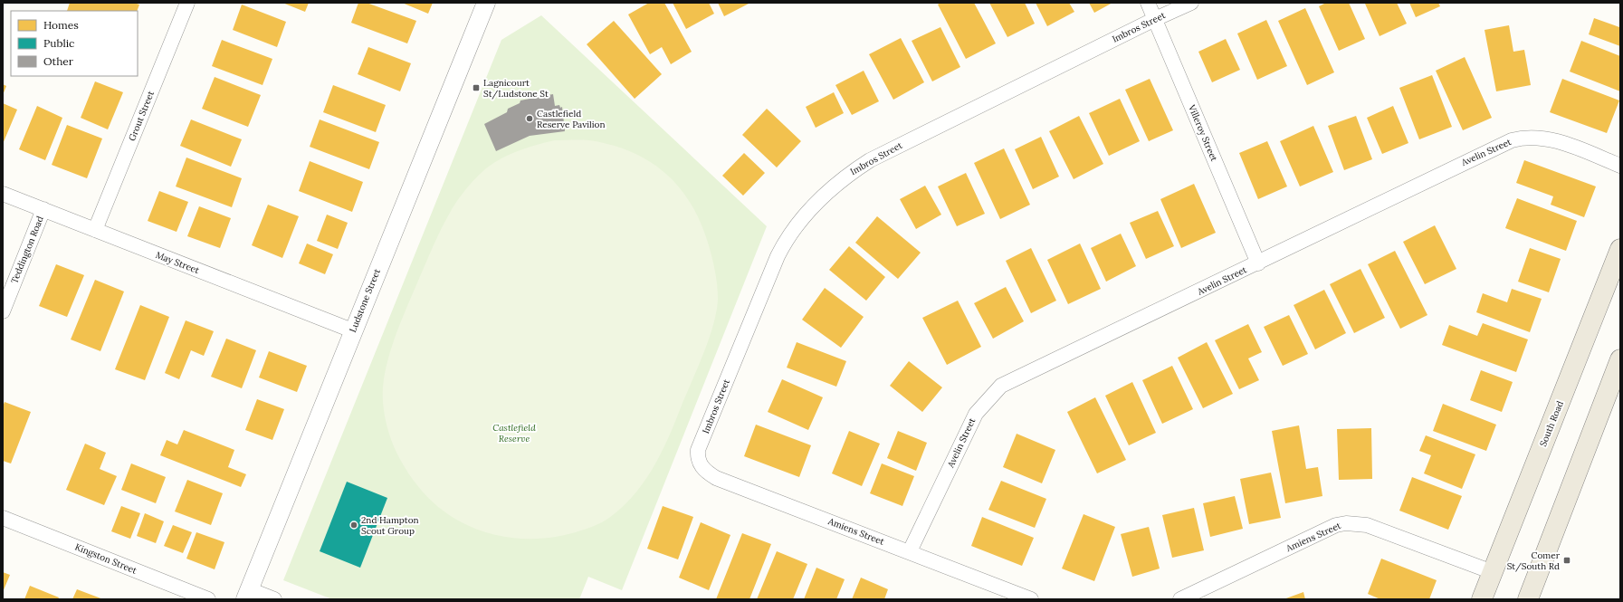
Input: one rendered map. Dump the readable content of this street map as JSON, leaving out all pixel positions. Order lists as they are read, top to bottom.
{
  "streets": {
    "main road": ["South Road"],
    "street": [
      "Imbros Street",
      "Grout Street",
      "Villeroy Street",
      "Avelin Street",
      "Teddington Road",
      "May Street",
      "Ludstone Street",
      "Amiens Street",
      "Kingston Street"
    ]
  },
  "crossings": [
    ["Imbros Street", "Villeroy Street"],
    ["Imbros Street", "Amiens Street"],
    ["Grout Street", "May Street"],
    ["Villeroy Street", "Avelin Street"],
    ["Avelin Street", "Amiens Street"],
    ["Teddington Road", "May Street"],
    ["May Street", "Ludstone Street"],
    ["South Road", "Amiens Street"]
  ],
  "parks": ["Castlefield Reserve"],
  "places": {
    "transit": ["Lagnicourt St/Ludstone St", "Comer St/South Rd"],
    "other": ["Castlefield Reserve Pavilion", "2nd Hampton Scout Group"]
  },
  "legend": ["Homes", "Public", "Other"]
}
